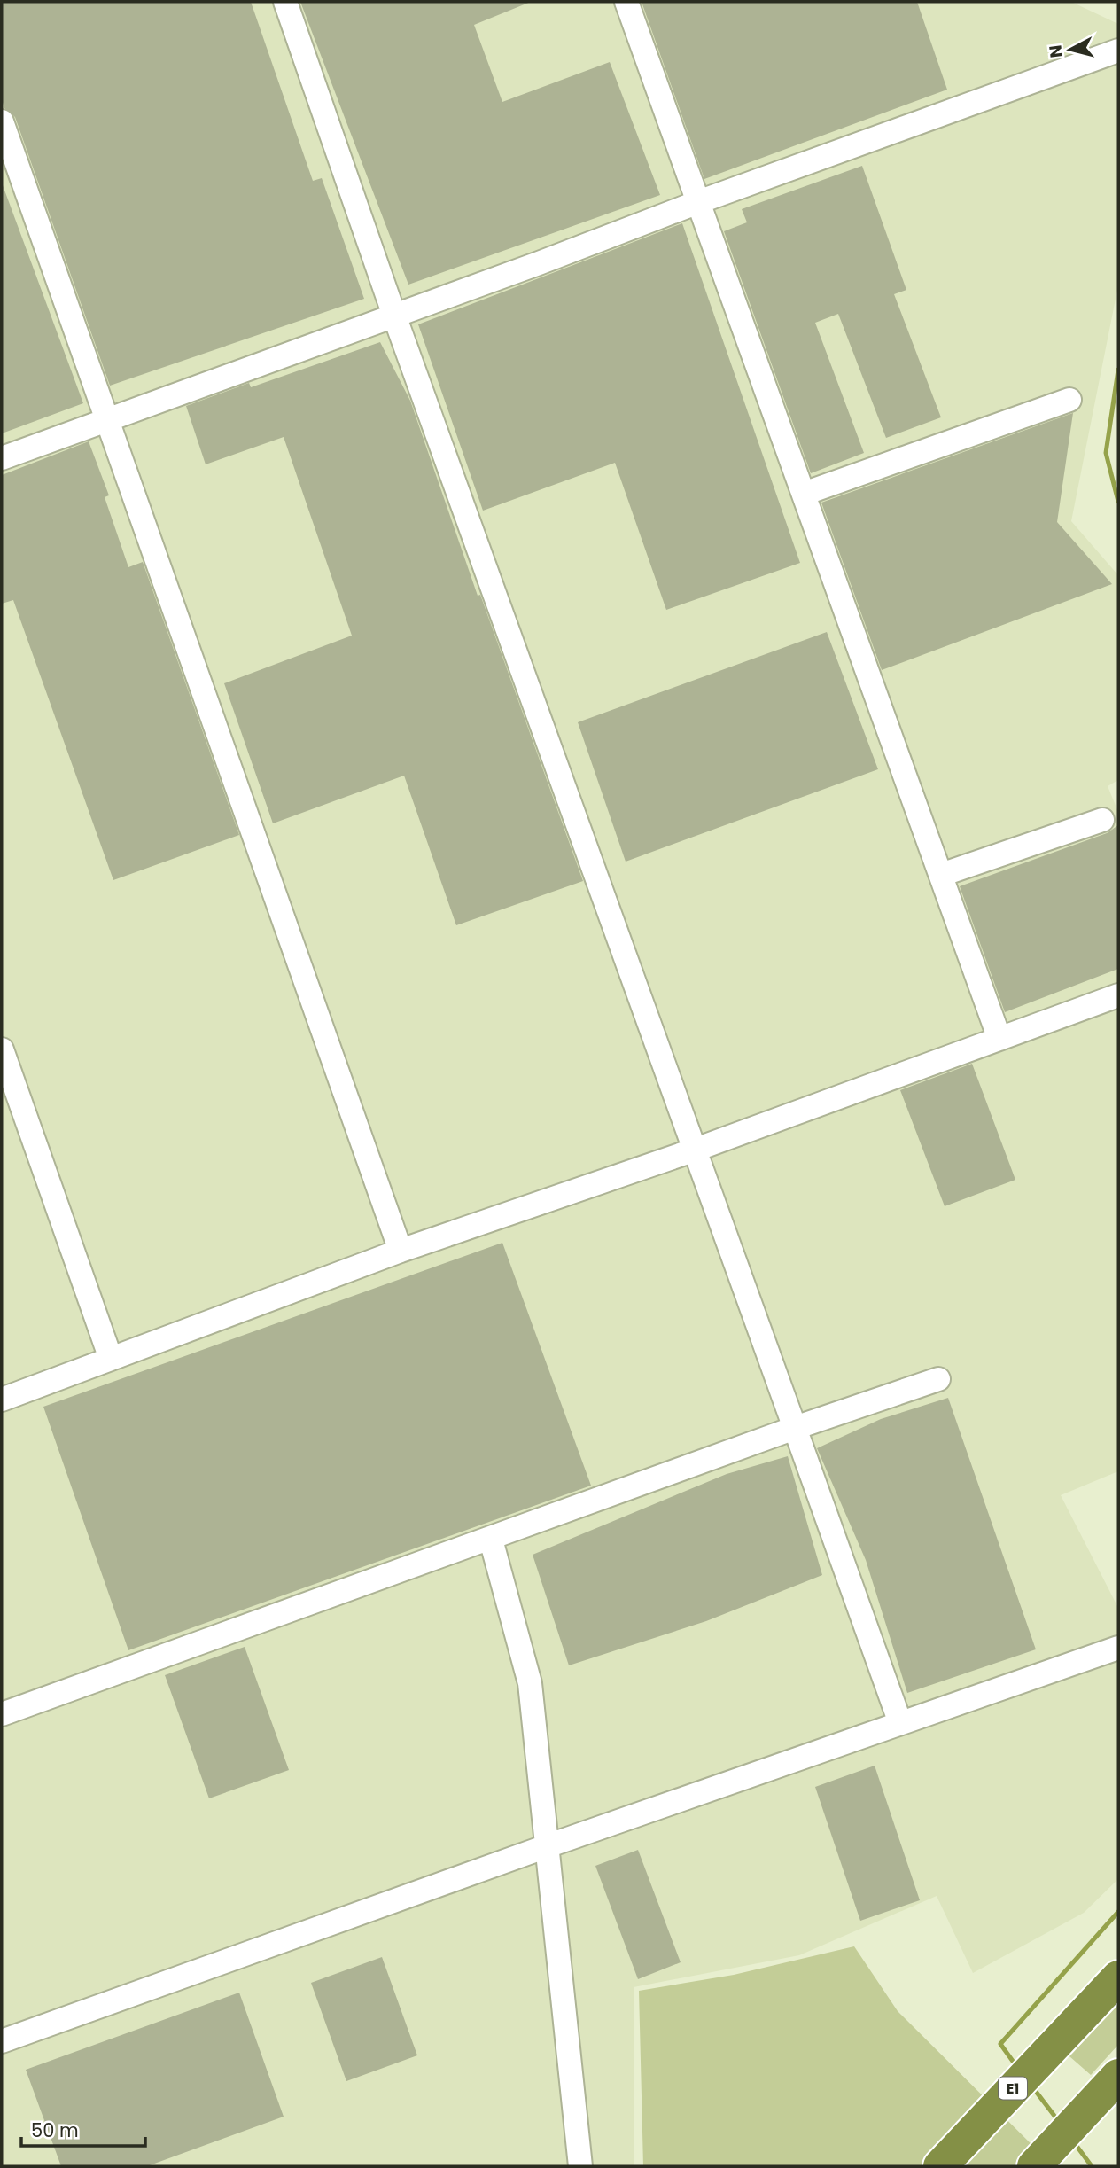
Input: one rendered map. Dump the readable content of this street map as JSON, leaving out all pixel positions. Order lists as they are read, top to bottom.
{
  "streets": {
    "highway": ["E1"]
  },
  "scale_bar": "50 m",
  "north": "left"
}
